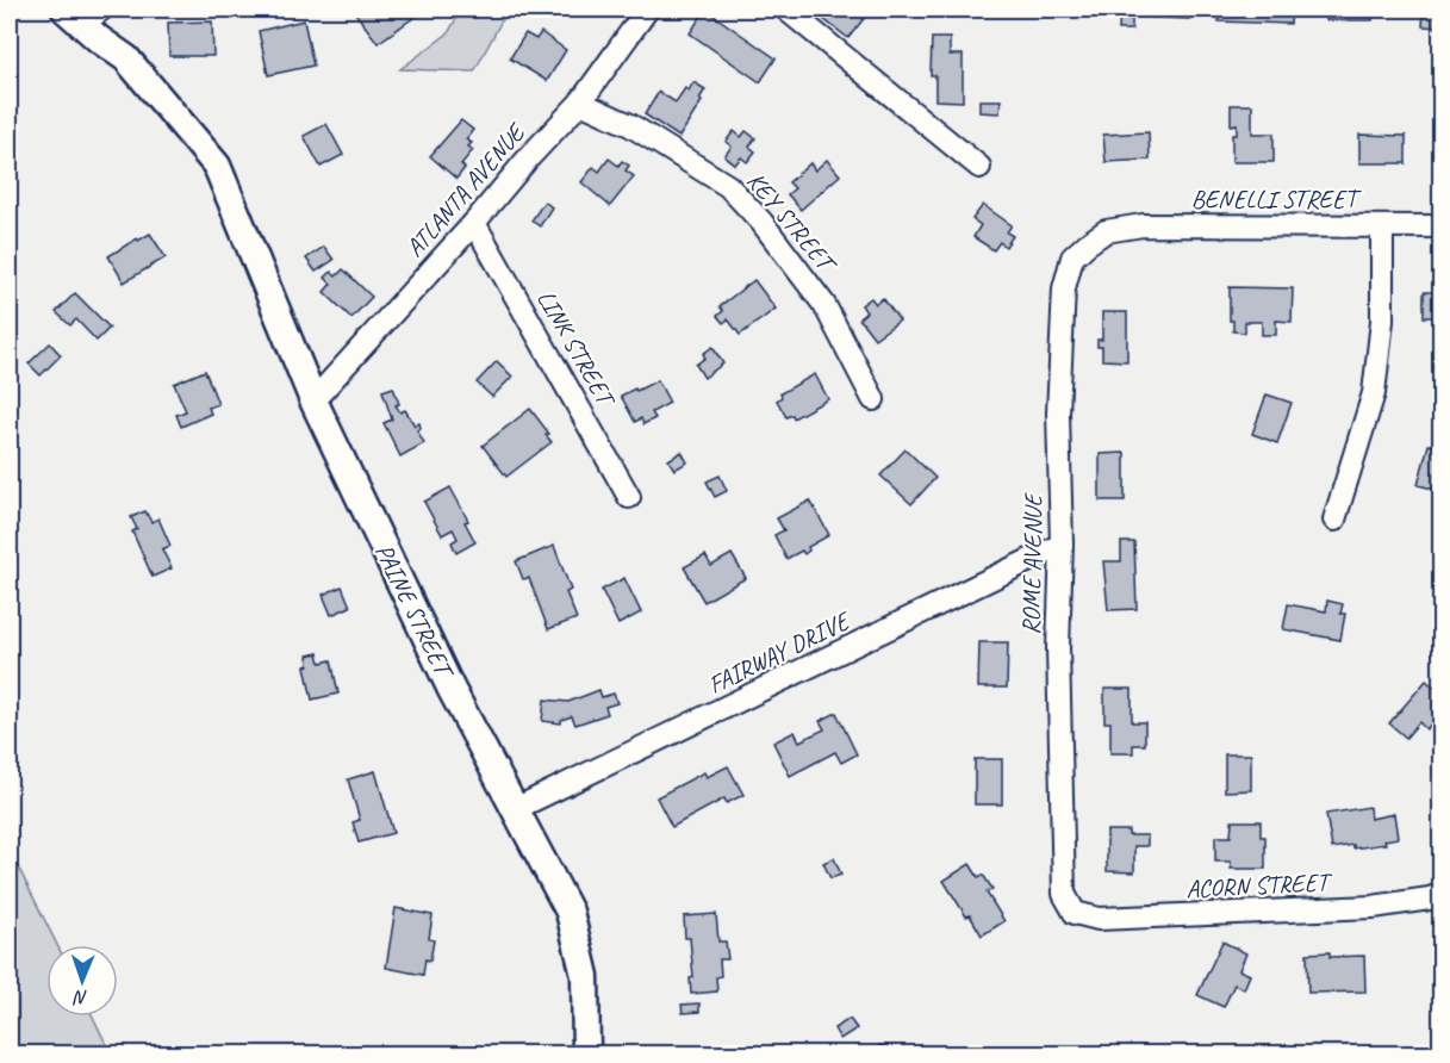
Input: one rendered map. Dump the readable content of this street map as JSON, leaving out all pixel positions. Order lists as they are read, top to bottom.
{
  "streets": {
    "main road": ["PAINE STREET"],
    "street": [
      "ATLANTA AVENUE",
      "BENELLI STREET",
      "KEY STREET",
      "LINK STREET",
      "ROME AVENUE",
      "FAIRWAY DRIVE",
      "ACORN STREET"
    ]
  },
  "crossings": [
    ["ATLANTA AVENUE", "KEY STREET"],
    ["ATLANTA AVENUE", "LINK STREET"],
    ["ATLANTA AVENUE", "PAINE STREET"],
    ["BENELLI STREET", "ROME AVENUE"],
    ["ROME AVENUE", "FAIRWAY DRIVE"],
    ["ROME AVENUE", "ACORN STREET"],
    ["PAINE STREET", "FAIRWAY DRIVE"]
  ],
  "north": "bottom"
}
